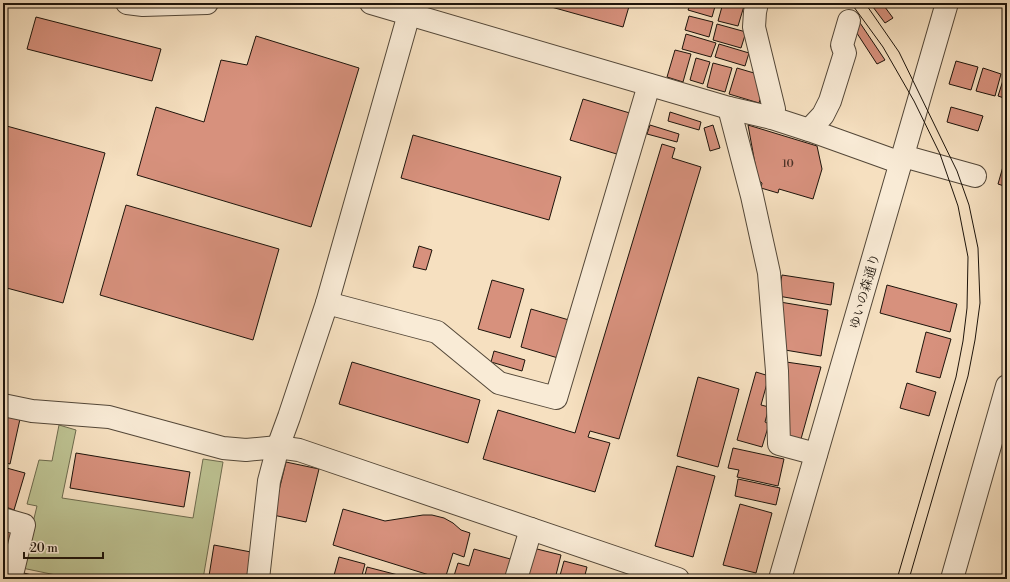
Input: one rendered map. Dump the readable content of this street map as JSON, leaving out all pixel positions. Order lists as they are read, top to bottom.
{
  "streets": {
    "street": ["ゆいの森通り"]
  },
  "house_numbers": ["10"],
  "scale_bar": "20 m"
}
